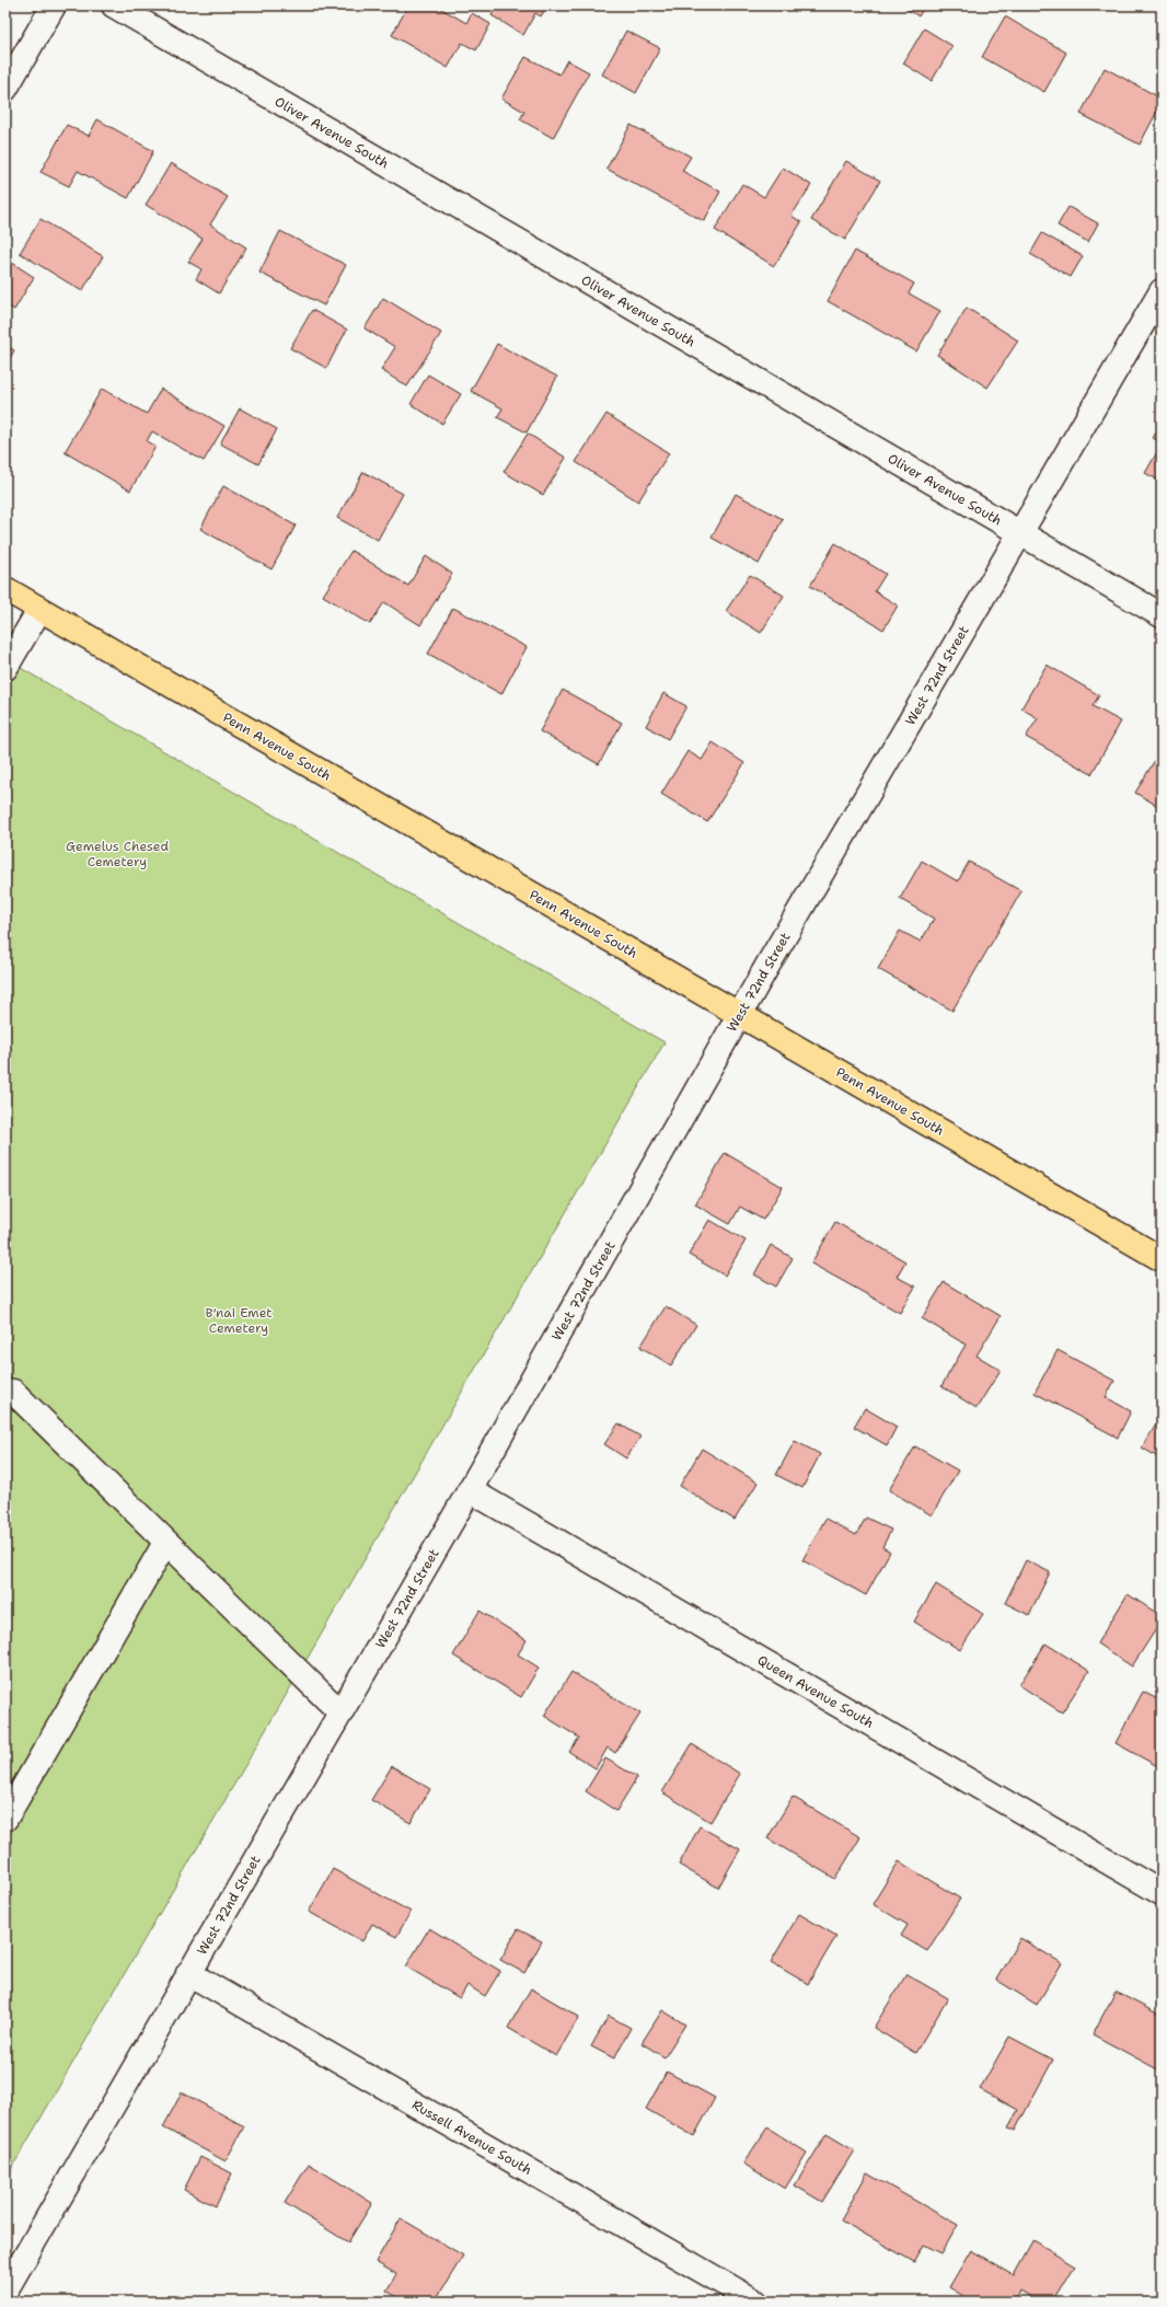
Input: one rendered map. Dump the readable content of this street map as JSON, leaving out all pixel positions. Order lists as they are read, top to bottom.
{
  "streets": {
    "main road": ["Penn Avenue South"],
    "street": [
      "Oliver Avenue South",
      "West 72nd Street",
      "Queen Avenue South",
      "Russell Avenue South"
    ]
  },
  "crossings": [
    ["Oliver Avenue South", "West 72nd Street"],
    ["West 72nd Street", "Penn Avenue South"],
    ["West 72nd Street", "Queen Avenue South"],
    ["West 72nd Street", "Russell Avenue South"]
  ],
  "parks": ["Gemelus Chesed Cemetery", "B'nai Emet Cemetery"]
}
